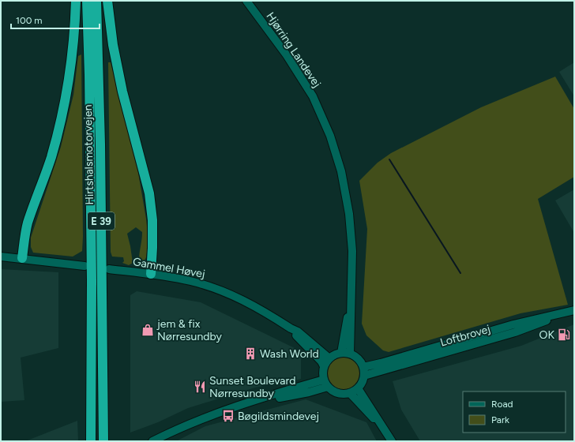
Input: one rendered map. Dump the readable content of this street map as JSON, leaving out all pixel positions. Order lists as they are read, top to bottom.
{
  "streets": {
    "highway": ["Hirtshalsmotorvejen", "E 39"],
    "main road": ["Hjørring Landevej", "Gammel Høvej", "Loftbrovej"]
  },
  "crossings": [
    ["Hjørring Landevej", "Gammel Høvej"],
    ["Hjørring Landevej", "Loftbrovej"],
    ["Gammel Høvej", "Loftbrovej"]
  ],
  "places": {
    "shop": ["jem & fix Nørresundby"],
    "fuel station": ["OK"],
    "building": ["Wash World"],
    "restaurant": ["Sunset Boulevard Nørresundby"],
    "bus stop": ["Bøgildsmindevej"]
  },
  "legend": ["Road", "Park"],
  "scale_bar": "100 m"
}
